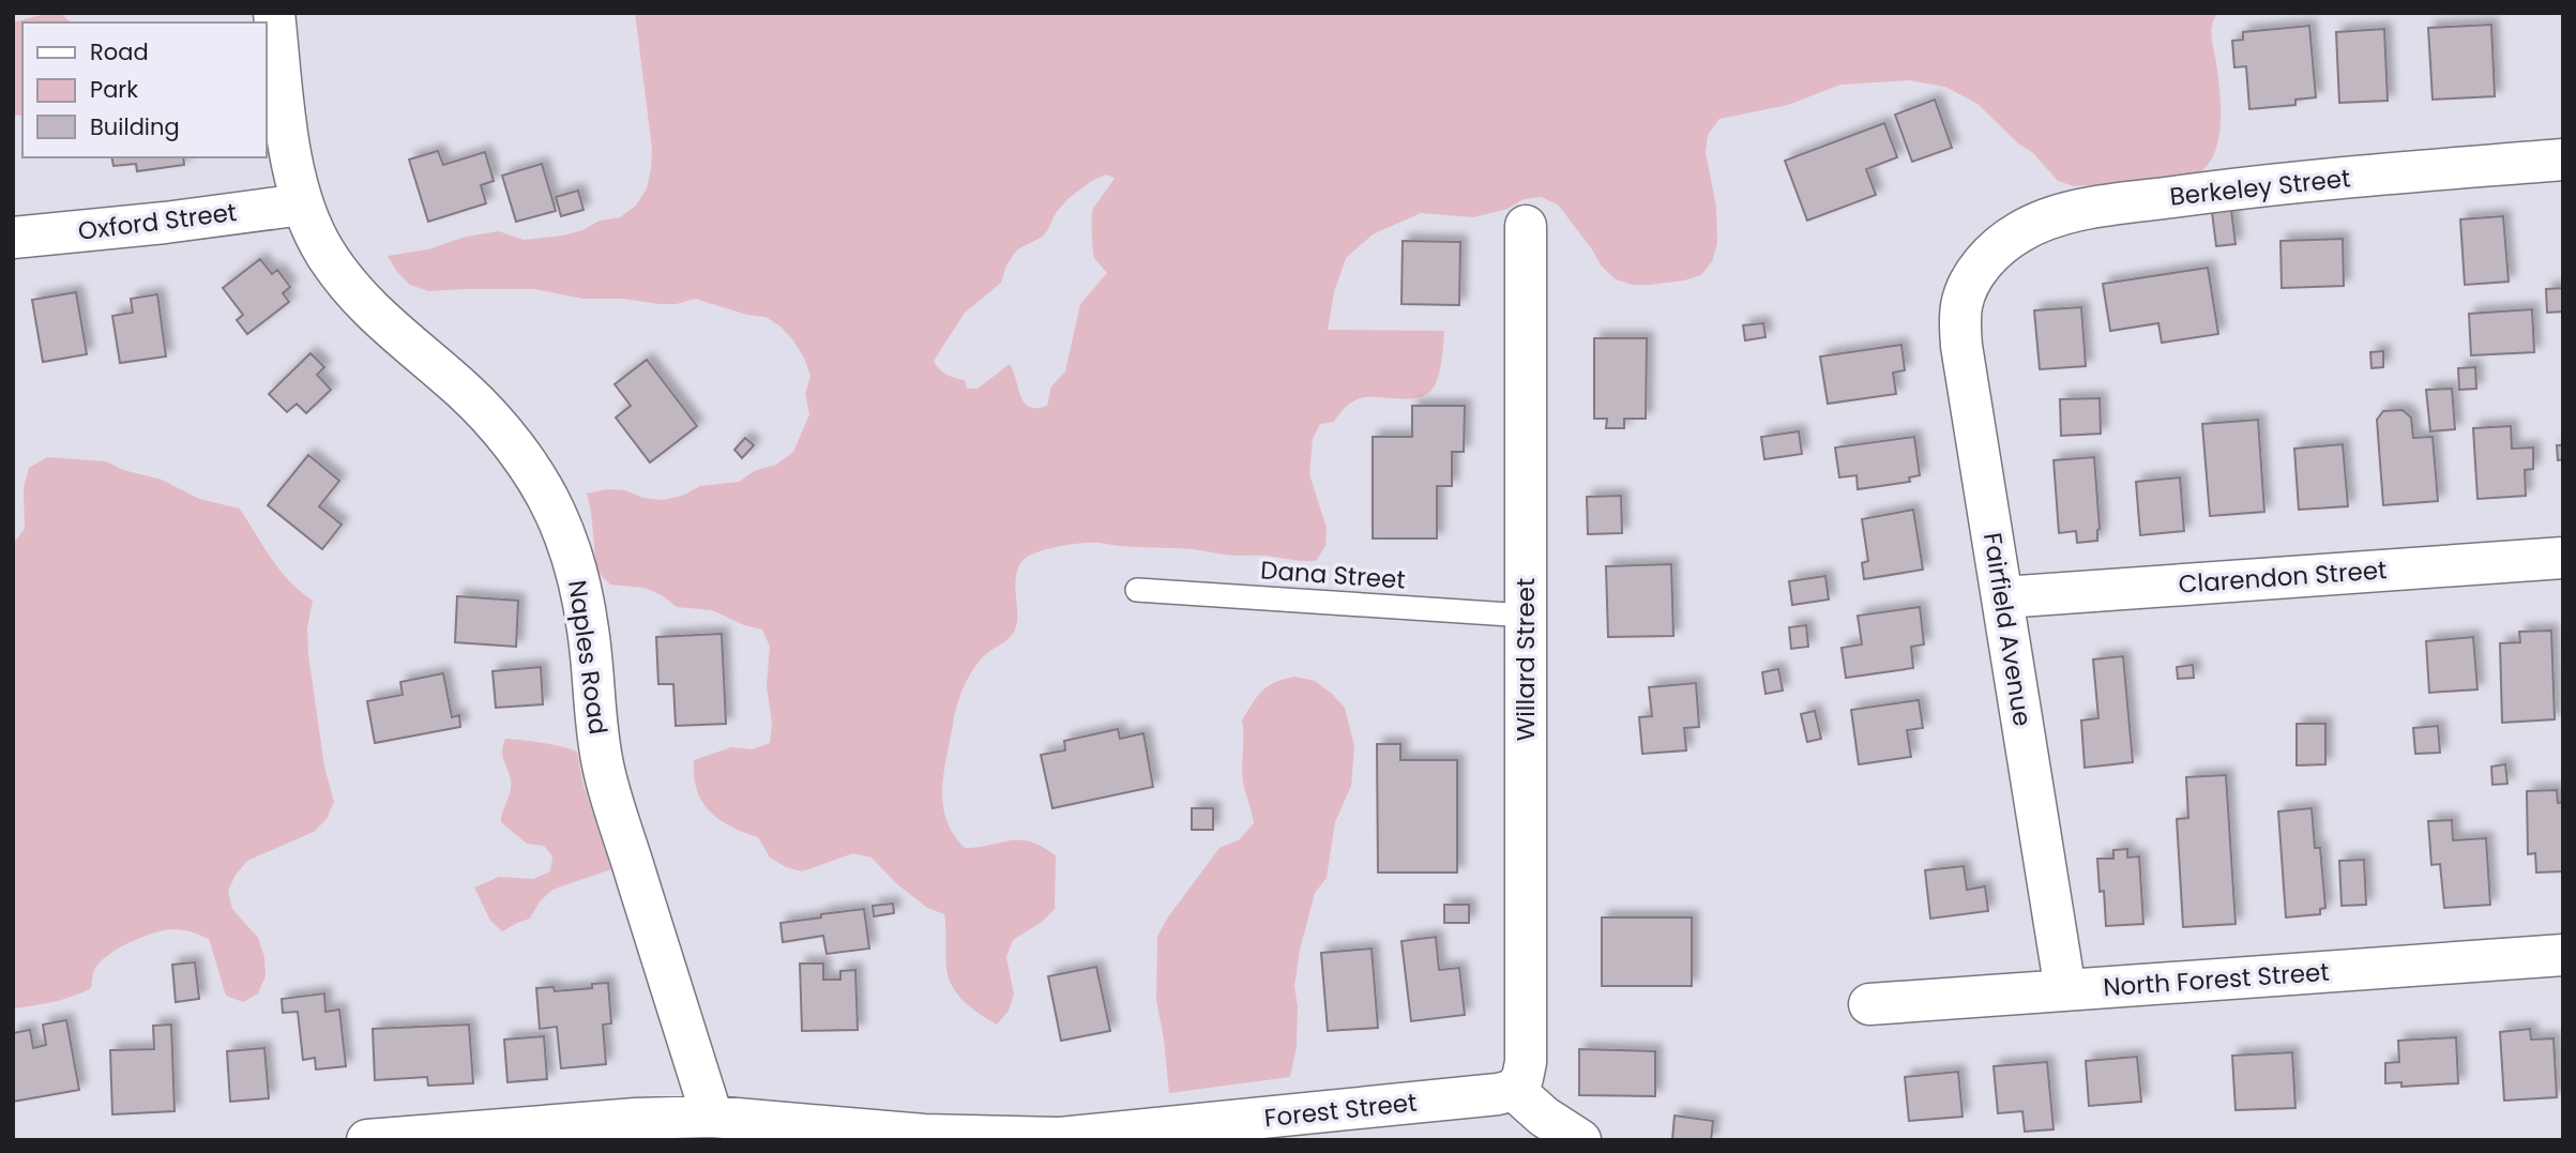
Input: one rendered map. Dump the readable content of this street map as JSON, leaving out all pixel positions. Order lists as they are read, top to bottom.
{
  "streets": {
    "street": [
      "Berkeley Street",
      "Oxford Street",
      "Clarendon Street",
      "Fairfield Avenue",
      "Naples Road",
      "Willard Street",
      "North Forest Street",
      "Forest Street"
    ],
    "lane": ["Dana Street"]
  },
  "crossings": [
    ["Berkeley Street", "Fairfield Avenue"],
    ["Oxford Street", "Naples Road"],
    ["Dana Street", "Willard Street"],
    ["Clarendon Street", "Fairfield Avenue"],
    ["Fairfield Avenue", "North Forest Street"],
    ["Naples Road", "Forest Street"],
    ["Willard Street", "Forest Street"]
  ],
  "legend": ["Road", "Park", "Building"]
}
